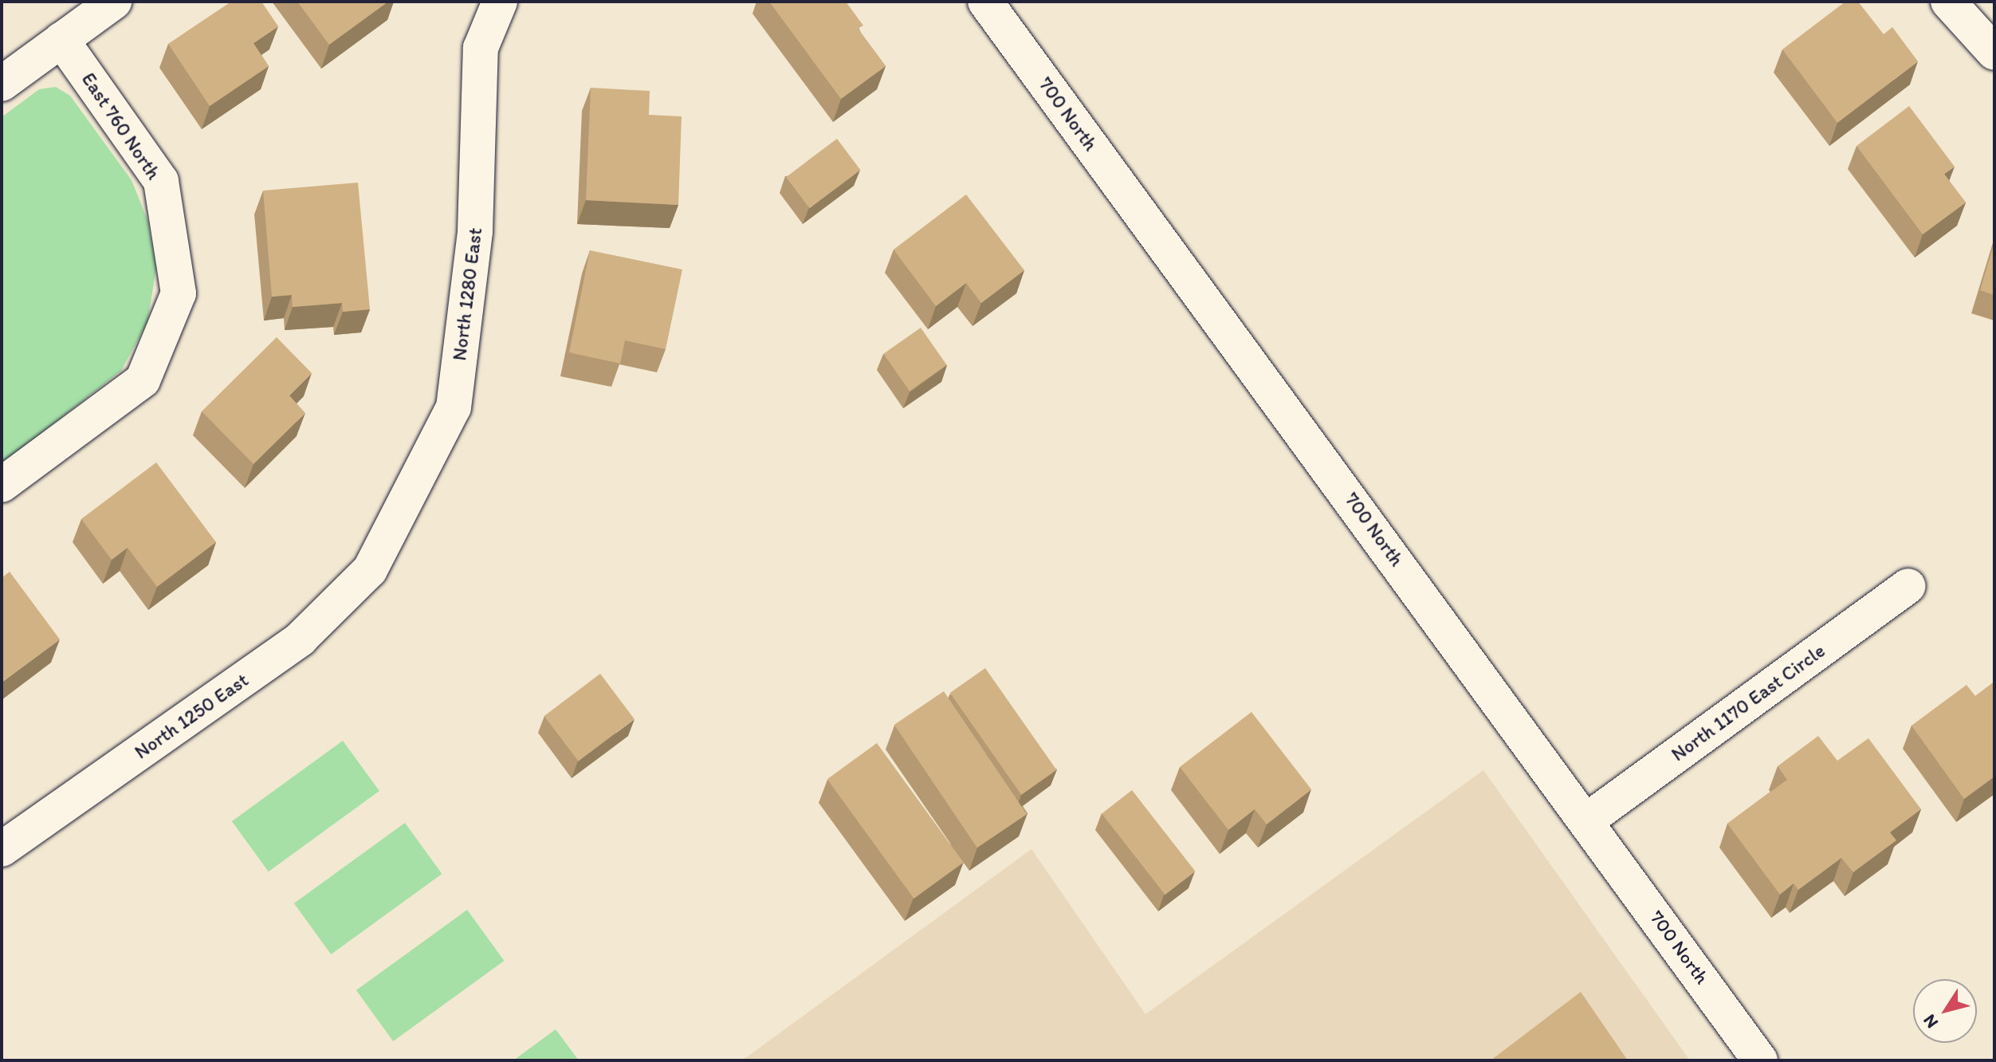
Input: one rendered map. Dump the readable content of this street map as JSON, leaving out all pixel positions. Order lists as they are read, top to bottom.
{
  "streets": {
    "street": [
      "700 North",
      "East 760 North",
      "North 1280 East",
      "North 1170 East Circle",
      "North 1250 East"
    ]
  },
  "crossings": [
    ["700 North", "North 1170 East Circle"],
    ["North 1280 East", "North 1250 East"]
  ],
  "north": "bottom left"
}
